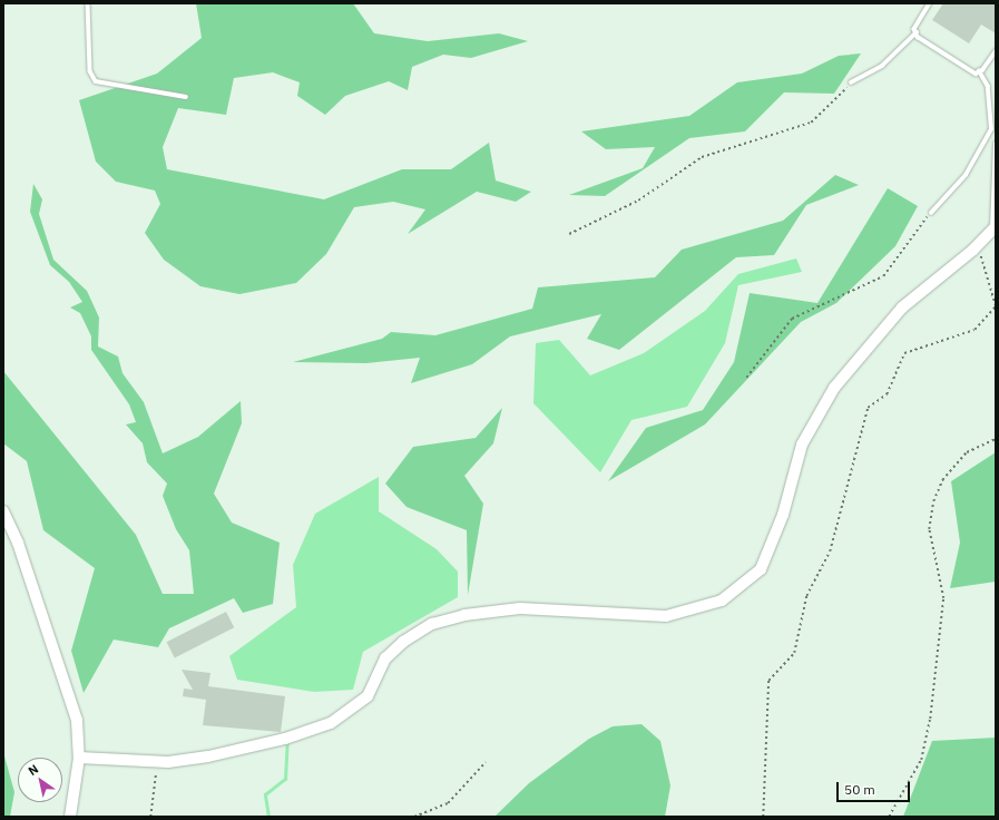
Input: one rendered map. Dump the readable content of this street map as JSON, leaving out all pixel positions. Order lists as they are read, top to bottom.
{
  "scale_bar": "50 m",
  "north": "top left"
}
